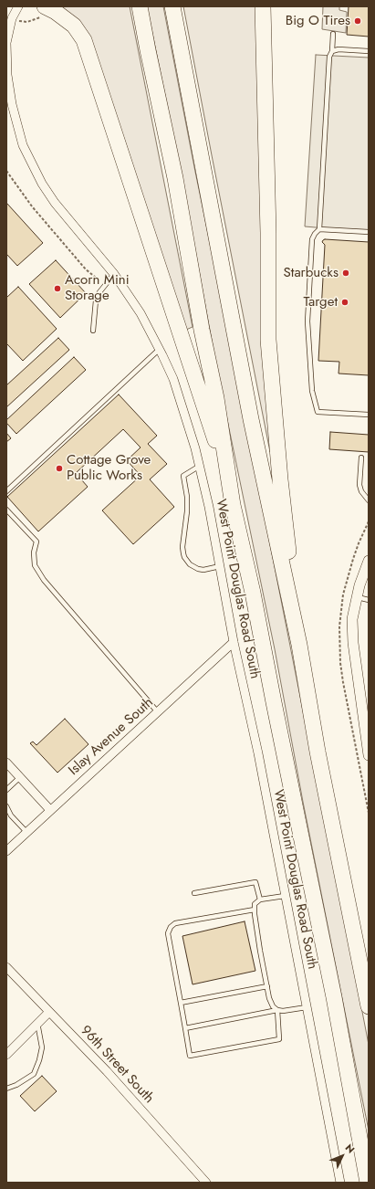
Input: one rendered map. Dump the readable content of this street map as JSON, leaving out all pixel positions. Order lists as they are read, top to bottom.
{
  "streets": {
    "street": ["West Point Douglas Road South", "Islay Avenue South", "96th Street South"]
  },
  "crossings": [
    ["West Point Douglas Road South", "Islay Avenue South"]
  ],
  "places": [
    "Big O Tires",
    "Starbucks",
    "Acorn Mini Storage",
    "Target",
    "Cottage Grove Public Works"
  ],
  "north": "top right"
}
